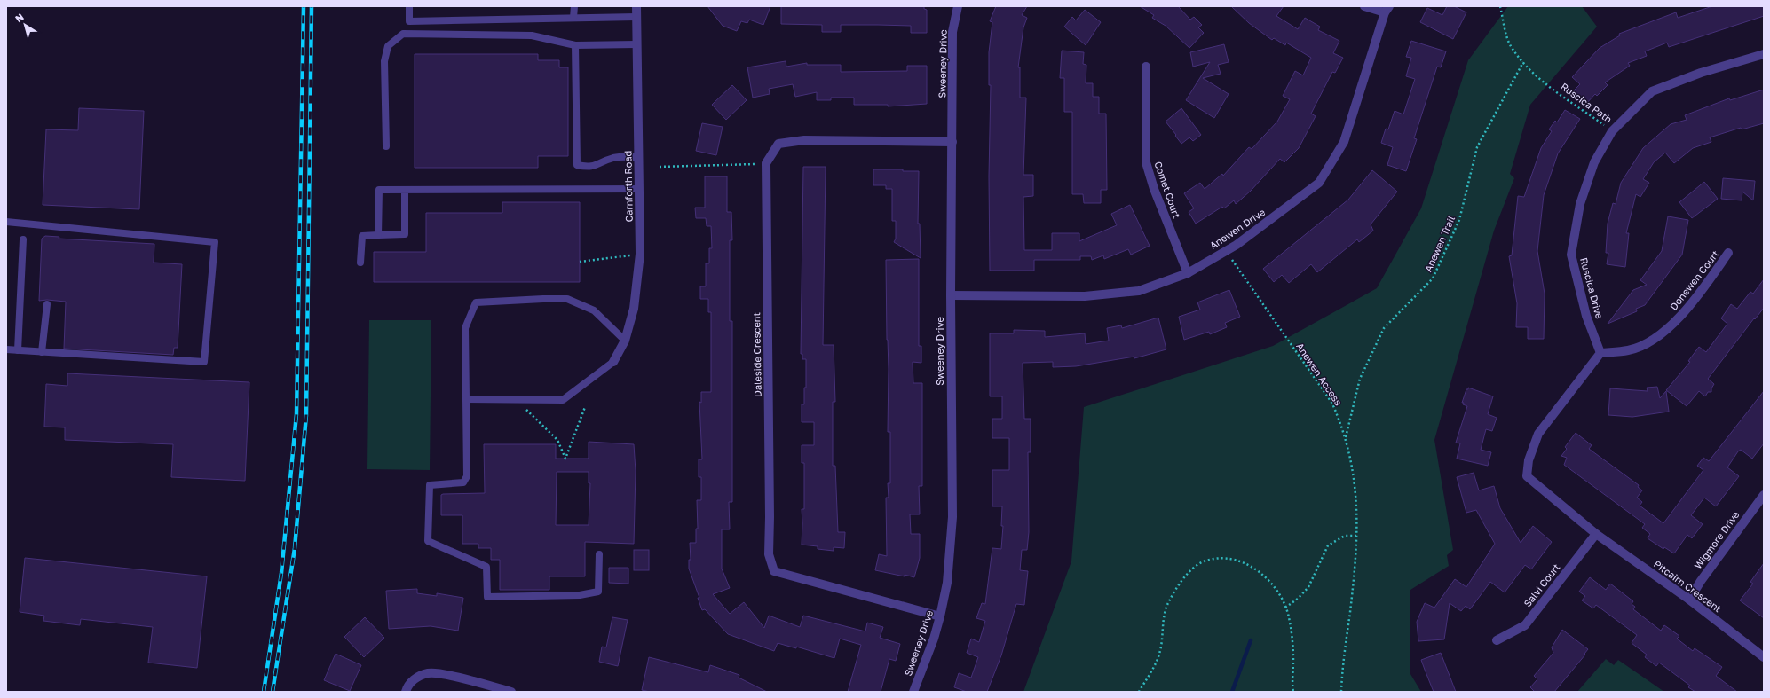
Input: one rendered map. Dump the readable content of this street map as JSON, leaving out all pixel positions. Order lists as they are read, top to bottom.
{
  "streets": {
    "street": [
      "Sweeney Drive",
      "Carnforth Road",
      "Comet Court",
      "Anewen Drive",
      "Donewen Court",
      "Ruscica Drive",
      "Daleside Crescent",
      "Wigmore Drive",
      "Salvi Court",
      "Pitcairn Crescent"
    ],
    "path": ["Ruscica Path", "Anewen Trail", "Anewen Access"]
  },
  "crossings": [
    ["Sweeney Drive", "Anewen Drive"],
    ["Sweeney Drive", "Daleside Crescent"],
    ["Ruscica Path", "Anewen Trail"],
    ["Ruscica Path", "Ruscica Drive"],
    ["Comet Court", "Anewen Drive"],
    ["Anewen Drive", "Anewen Access"],
    ["Anewen Trail", "Anewen Access"],
    ["Donewen Court", "Ruscica Drive"],
    ["Wigmore Drive", "Pitcairn Crescent"],
    ["Salvi Court", "Pitcairn Crescent"]
  ],
  "north": "top left"
}
